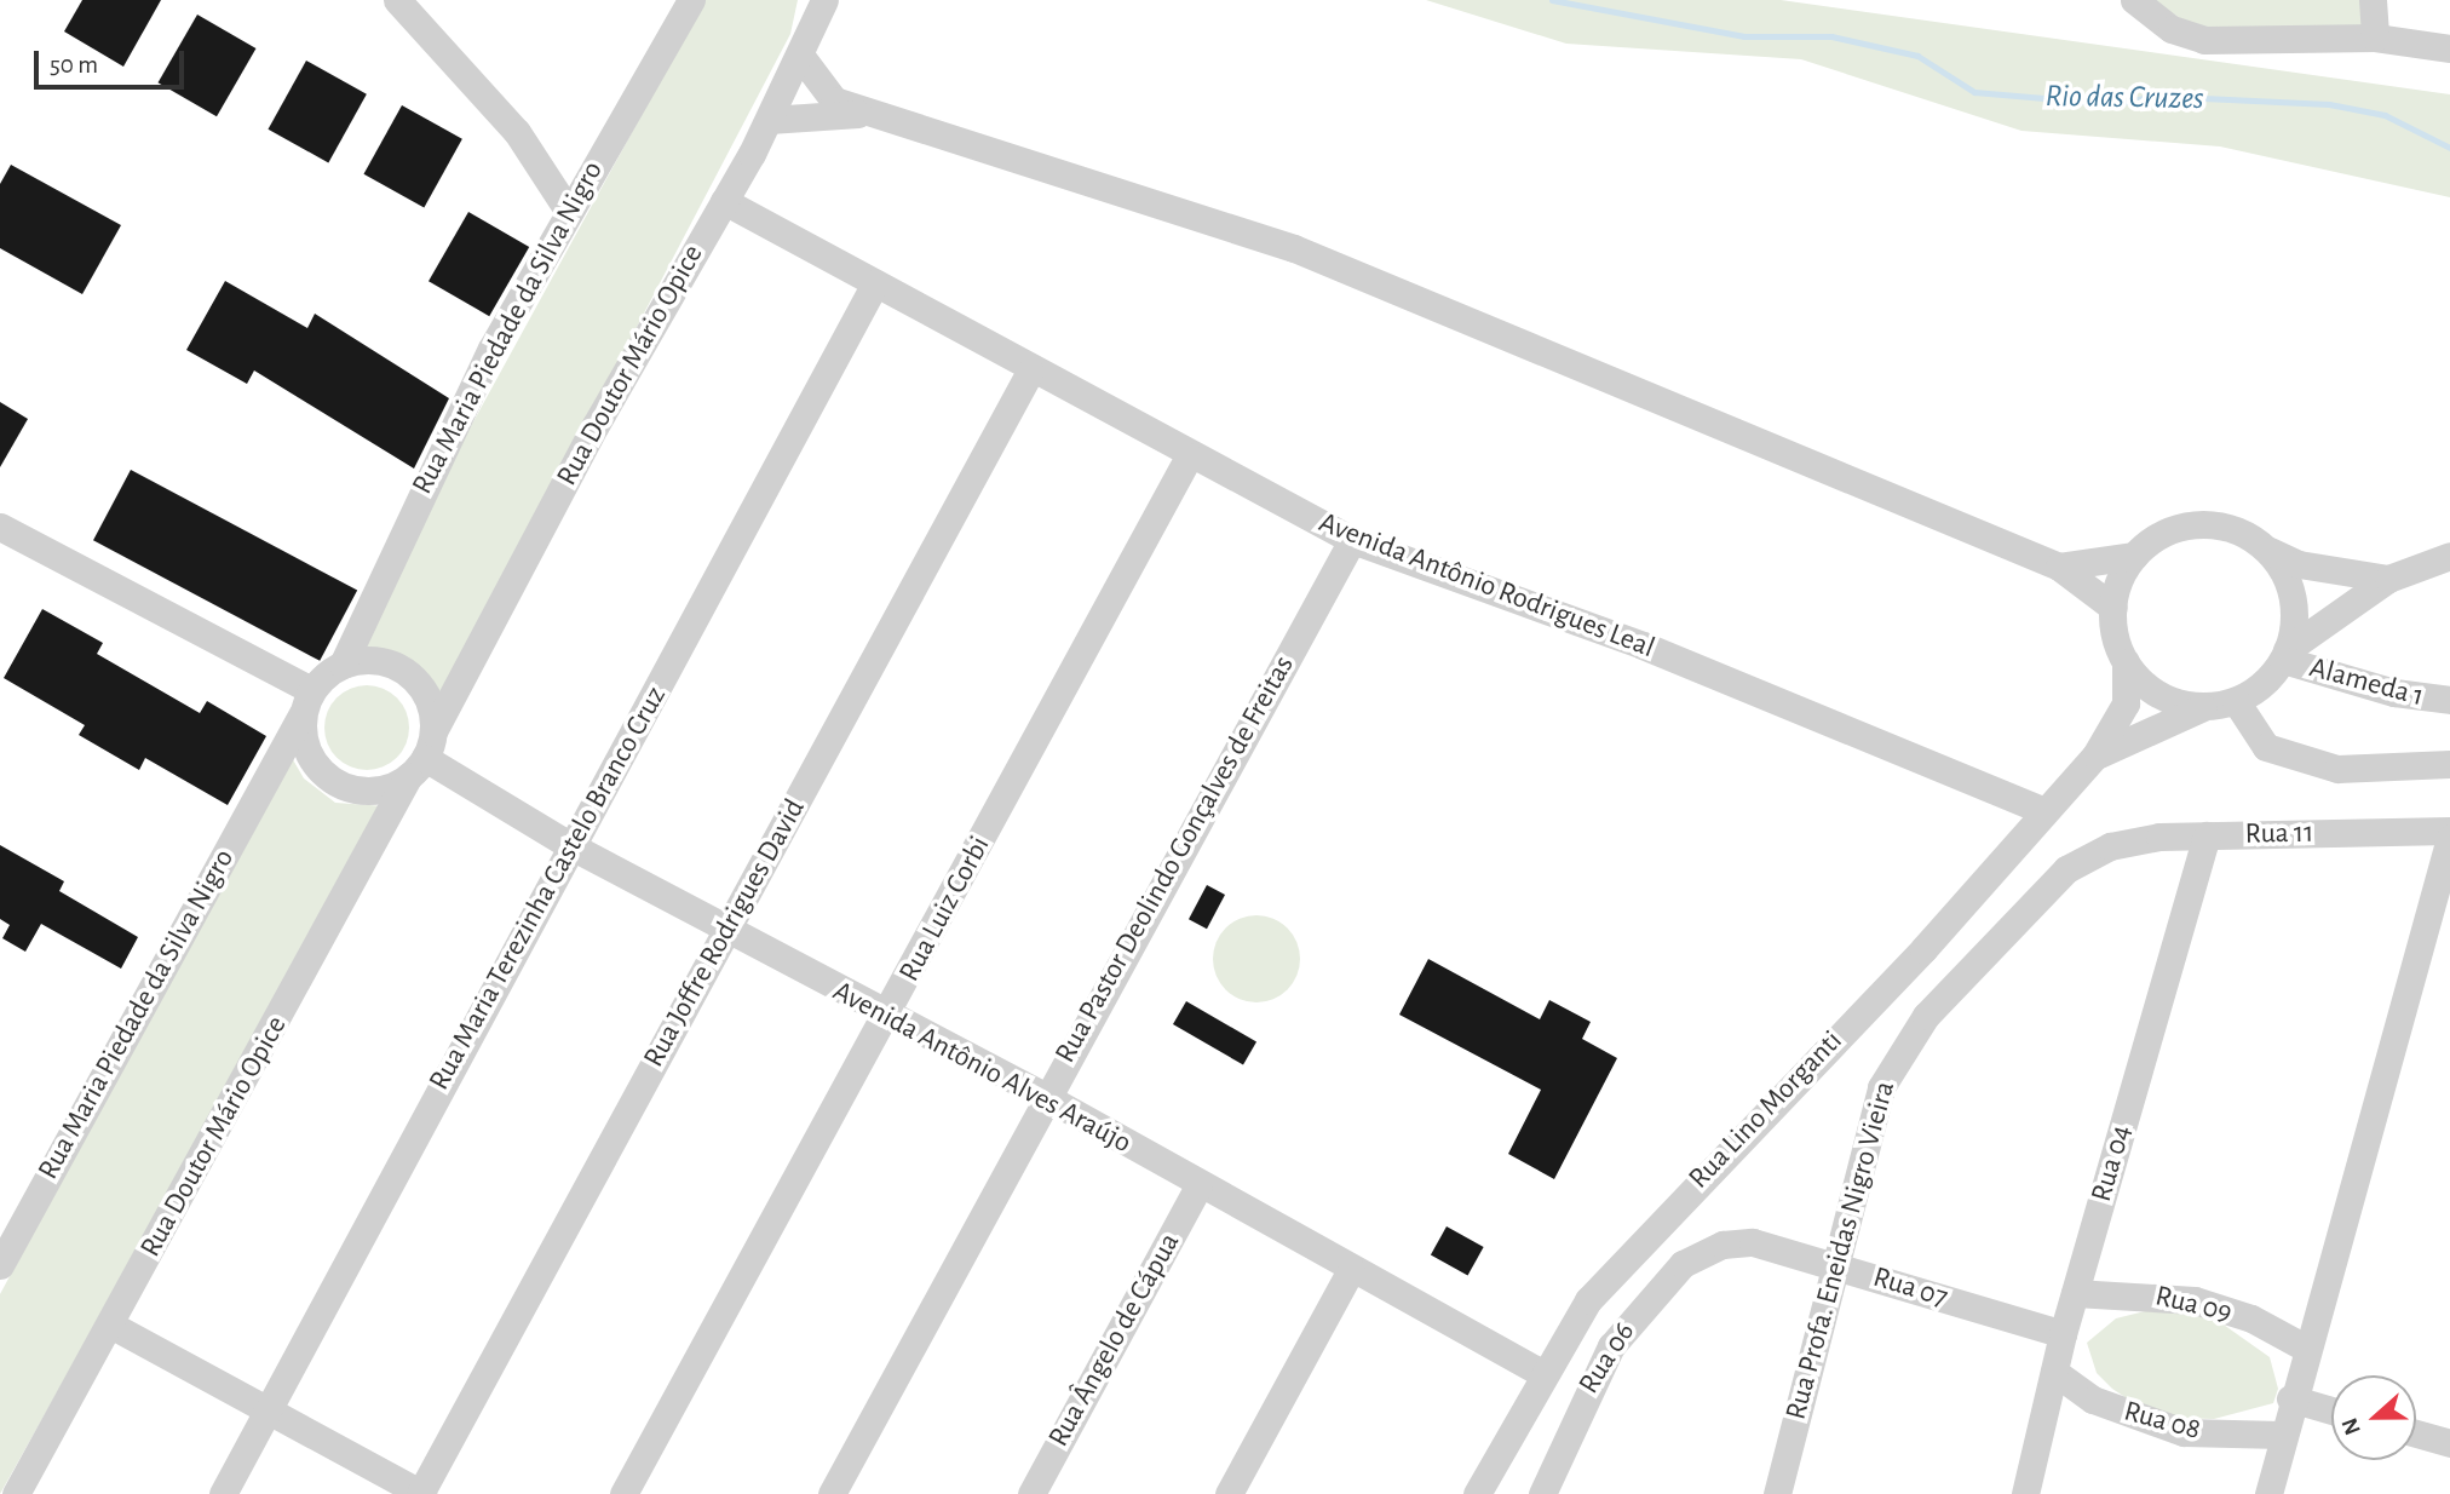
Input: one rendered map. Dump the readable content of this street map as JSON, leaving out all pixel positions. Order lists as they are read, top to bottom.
{
  "streets": {
    "street": [
      "Rua Maria Piedade da Silva Nigro",
      "Rua Doutor Mário Opice",
      "Avenida Antônio Rodrigues Leal",
      "Alameda 1",
      "Rua 11",
      "Rua Pastor Deolindo Gonçalves de Freitas",
      "Rua Maria Terezinha Castelo Branco Cruz",
      "Rua Luiz Corbi",
      "Rua Joffre Rodrigues David",
      "Avenida Antônio Alves Araújo",
      "Rua Lino Morganti",
      "Rua 04",
      "Rua Profa. Eneidas Nigro Vieira",
      "Rua 07",
      "Rua 09",
      "Rua Ângelo de Cápua",
      "Rua 06",
      "Rua 08"
    ]
  },
  "crossings": [
    ["Rua Maria Piedade da Silva Nigro", "Rua Doutor Mário Opice"],
    ["Rua Maria Piedade da Silva Nigro", "Avenida Antônio Alves Araújo"],
    ["Rua Doutor Mário Opice", "Avenida Antônio Rodrigues Leal"],
    ["Rua Doutor Mário Opice", "Avenida Antônio Alves Araújo"],
    ["Avenida Antônio Rodrigues Leal", "Rua Pastor Deolindo Gonçalves de Freitas"],
    ["Avenida Antônio Rodrigues Leal", "Rua Maria Terezinha Castelo Branco Cruz"],
    ["Avenida Antônio Rodrigues Leal", "Rua Luiz Corbi"],
    ["Avenida Antônio Rodrigues Leal", "Rua Joffre Rodrigues David"],
    ["Avenida Antônio Rodrigues Leal", "Rua Lino Morganti"],
    ["Rua 11", "Rua 04"],
    ["Rua 11", "Rua Profa. Eneidas Nigro Vieira"],
    ["Rua Pastor Deolindo Gonçalves de Freitas", "Avenida Antônio Alves Araújo"],
    ["Rua Maria Terezinha Castelo Branco Cruz", "Avenida Antônio Alves Araújo"],
    ["Rua Luiz Corbi", "Avenida Antônio Alves Araújo"],
    ["Rua Joffre Rodrigues David", "Avenida Antônio Alves Araújo"],
    ["Avenida Antônio Alves Araújo", "Rua Lino Morganti"],
    ["Avenida Antônio Alves Araújo", "Rua Ângelo de Cápua"],
    ["Rua 04", "Rua 07"],
    ["Rua 04", "Rua 09"],
    ["Rua 04", "Rua 08"],
    ["Rua Profa. Eneidas Nigro Vieira", "Rua 07"],
    ["Rua 07", "Rua 06"]
  ],
  "water": ["Rio das Cruzes"],
  "scale_bar": "50 m",
  "north": "left"
}
